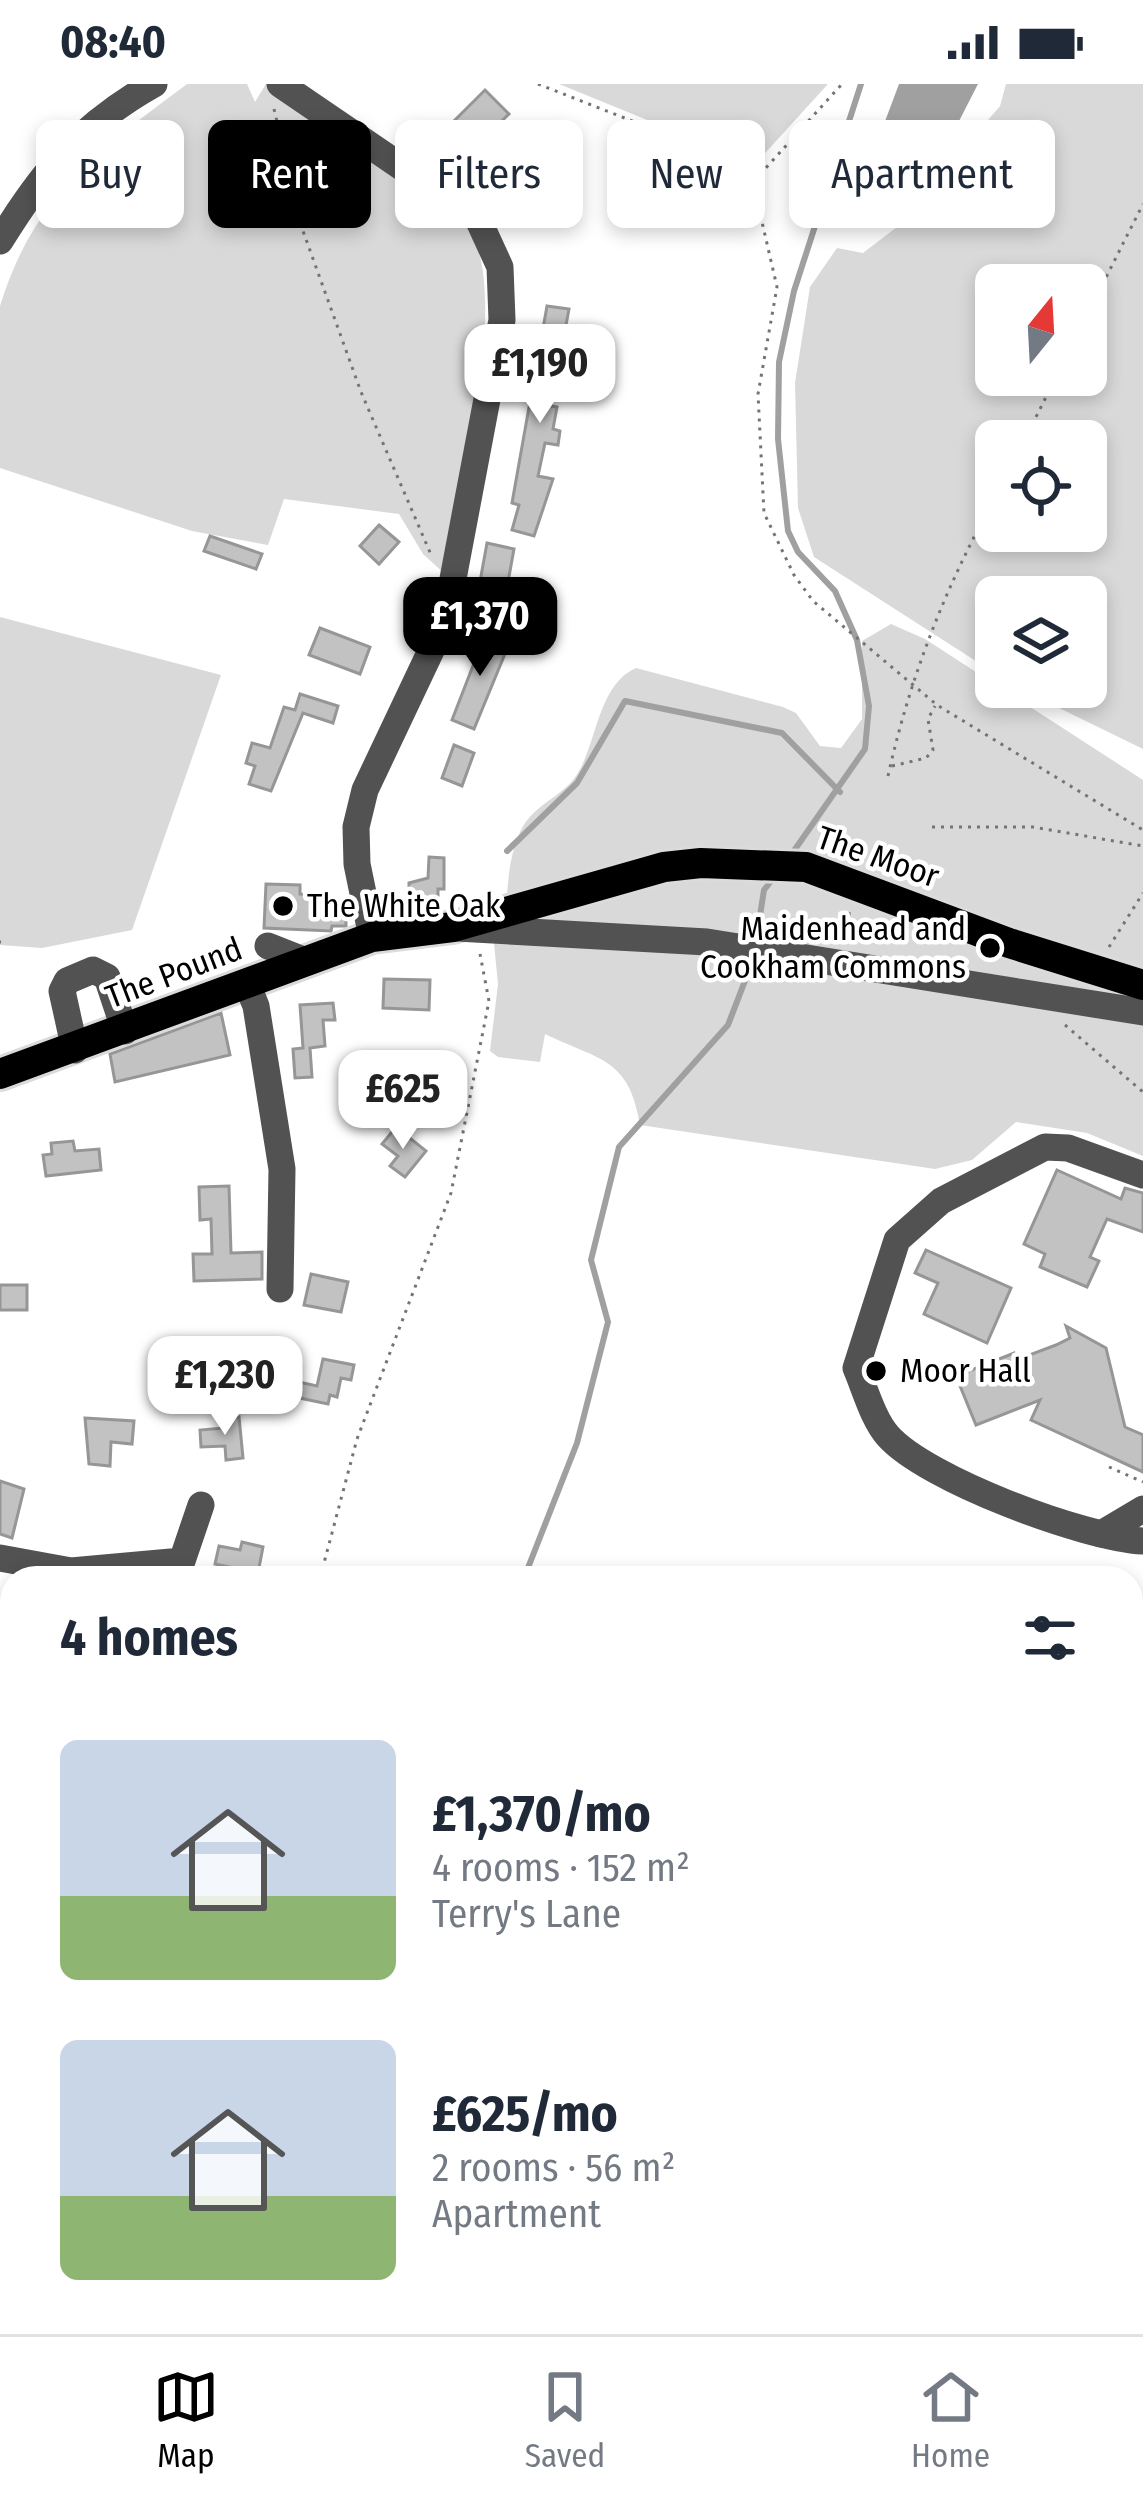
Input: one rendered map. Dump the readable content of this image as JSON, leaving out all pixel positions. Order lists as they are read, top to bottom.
{
  "streets": {
    "main road": ["The Moor", "The Pound"]
  },
  "crossings": [
    ["The Moor", "The Pound"]
  ],
  "places": ["The White Oak", "Maidenhead and Cookham Commons", "Moor Hall"],
  "north": "top",
  "page": {
    "status": "08:40",
    "chip": [
      "Buy",
      "Rent",
      "Filters",
      "New",
      "Apartment"
    ],
    "price": [
      "£1,190",
      "£1,370",
      "£625",
      "£1,230"
    ],
    "heading": "4 homes",
    "list": [
      {
        "name": "£1,370/mo",
        "note": "4 rooms · 152 m² · Terry's Lane"
      },
      {
        "name": "£625/mo",
        "note": "2 rooms · 56 m² · Apartment"
      }
    ],
    "tabs": ["Map", "Saved", "Home"]
  }
}
